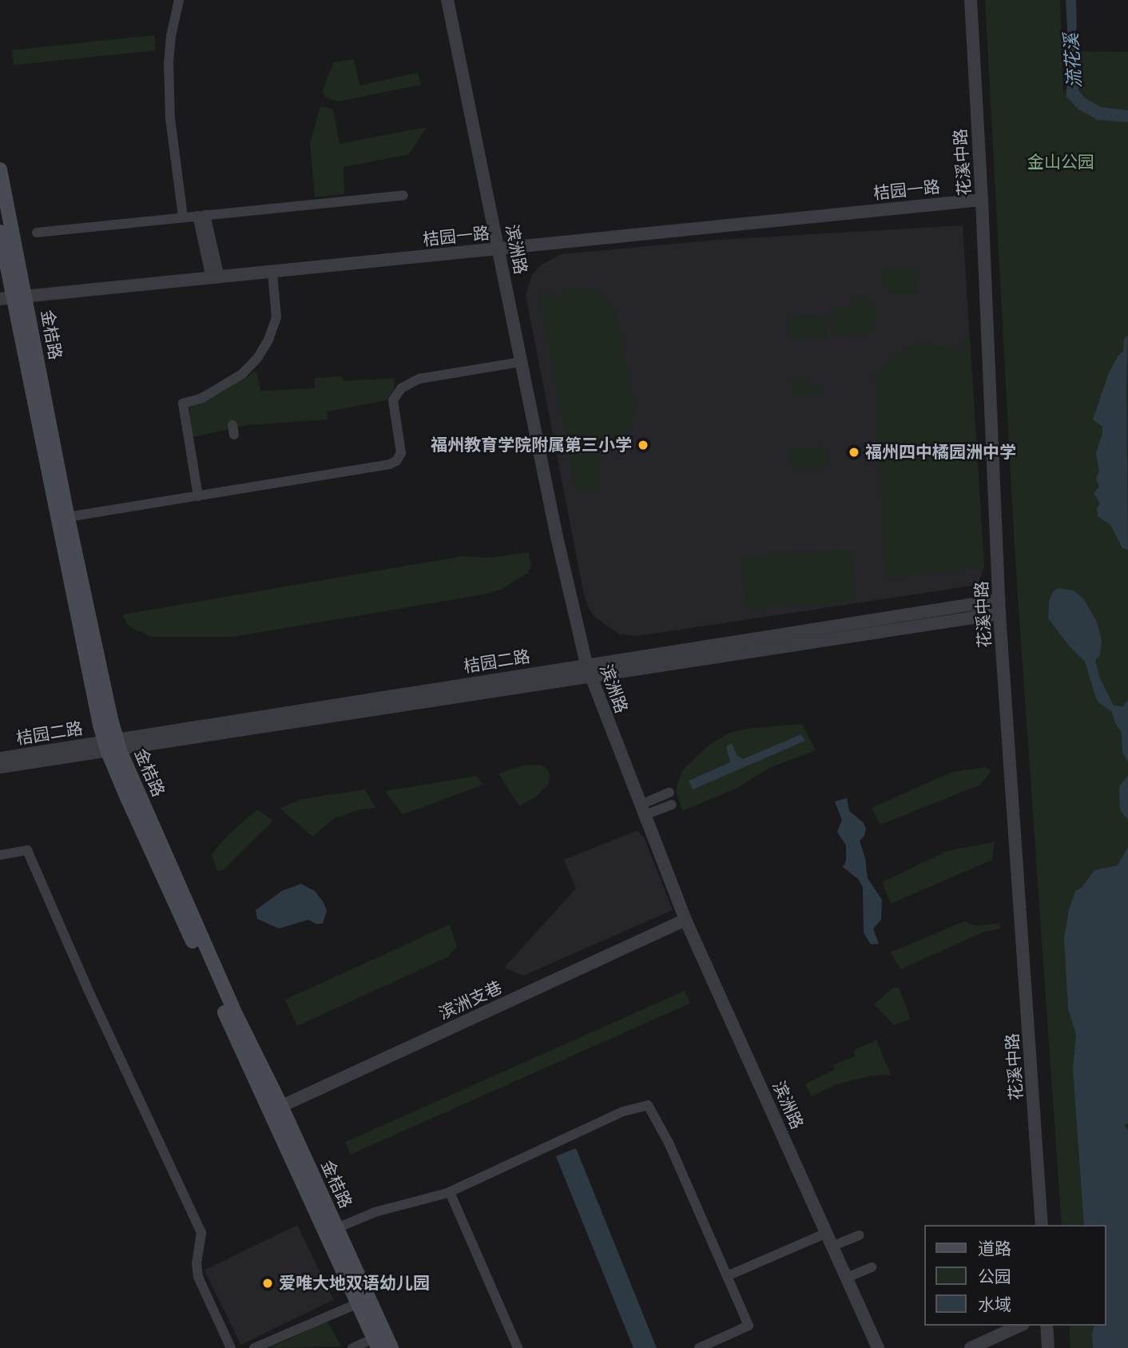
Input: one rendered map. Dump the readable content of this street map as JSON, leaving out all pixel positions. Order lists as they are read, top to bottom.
{
  "streets": {
    "main road": ["金桔路"],
    "street": [
      "花溪中路",
      "桔园一路",
      "滨洲路",
      "桔园二路",
      "滨洲支巷"
    ]
  },
  "crossings": [
    ["花溪中路", "桔园一路"],
    ["花溪中路", "桔园二路"],
    ["桔园一路", "滨洲路"],
    ["桔园一路", "金桔路"],
    ["滨洲路", "桔园二路"],
    ["滨洲路", "滨洲支巷"],
    ["金桔路", "桔园二路"],
    ["金桔路", "滨洲支巷"]
  ],
  "water": ["流花溪"],
  "parks": ["金山公园"],
  "places": ["福州教育学院附属第三小学", "福州四中橘园洲中学", "爱唯大地双语幼儿园"],
  "legend": ["道路", "公园", "水域"]
}
